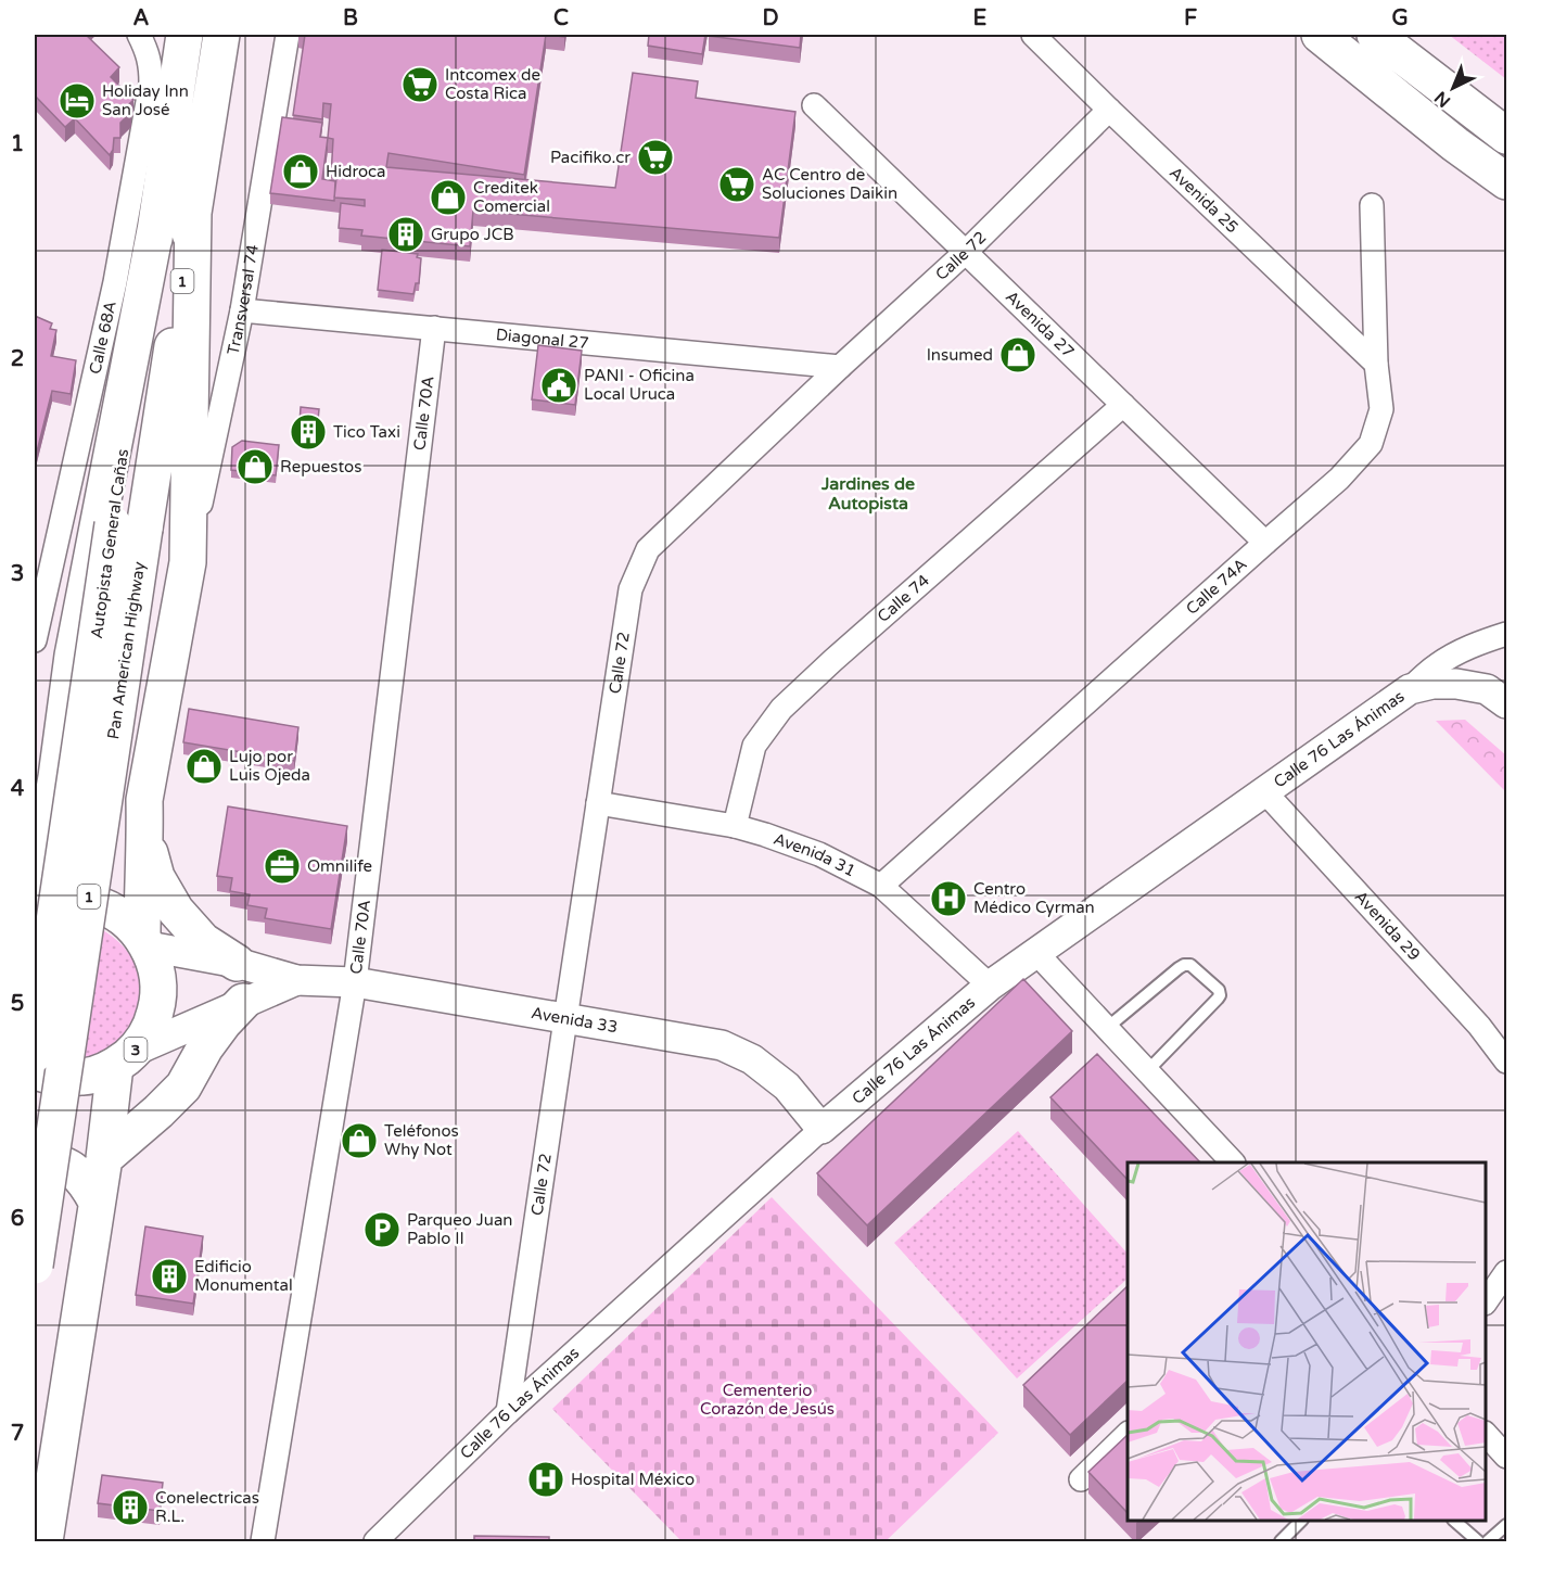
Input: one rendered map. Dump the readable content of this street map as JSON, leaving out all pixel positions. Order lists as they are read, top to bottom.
{
  "streets": {
    "main road": [
      "1",
      "Autopista General Cañas",
      "Pan American Highway",
      "3"
    ],
    "street": [
      "Avenida 25",
      "Calle 72",
      "Transversal 74",
      "Avenida 27",
      "Calle 68A",
      "Diagonal 27",
      "Calle 70A",
      "Calle 74A",
      "Calle 74",
      "Calle 76 Las Ánimas",
      "Avenida 31",
      "Avenida 29",
      "Avenida 33"
    ]
  },
  "crossings": [
    ["Avenida 25", "Calle 72"],
    ["Avenida 25", "Calle 74A"],
    ["Calle 72", "Avenida 27"],
    ["Calle 72", "Diagonal 27"],
    ["Calle 72", "Calle 76 Las Ánimas"],
    ["Calle 72", "Avenida 31"],
    ["Calle 72", "Avenida 33"],
    ["Transversal 74", "Diagonal 27"],
    ["Avenida 27", "Calle 74A"],
    ["Avenida 27", "Calle 74"],
    ["Diagonal 27", "Calle 70A"],
    ["Calle 70A", "Avenida 33"],
    ["Autopista General Cañas", "Pan American Highway"],
    ["Calle 74A", "Avenida 31"],
    ["Calle 74", "Avenida 31"],
    ["Calle 76 Las Ánimas", "Avenida 31"],
    ["Calle 76 Las Ánimas", "Avenida 29"],
    ["Calle 76 Las Ánimas", "Avenida 33"],
    ["Avenida 33", "3"]
  ],
  "districts": ["Jardines de Autopista"],
  "parks": ["Cementerio Corazón de Jesús"],
  "places": {
    "supermarket": ["Intcomex de Costa Rica", "Pacifiko.cr", "AC Centro de Soluciones Daikin"],
    "hotel": ["Holiday Inn San José"],
    "shop": [
      "Hidroca",
      "Creditek Comercial",
      "Insumed",
      "Repuestos",
      "Lujo por Luis Ojeda",
      "Teléfonos Why Not"
    ],
    "building": [
      "Grupo JCB",
      "Tico Taxi",
      "Edificio Monumental",
      "Conelectricas R.L."
    ],
    "public building": ["PANI - Oficina Local Uruca"],
    "office": ["Omnilife"],
    "hospital": ["Centro Médico Cyrman", "Hospital México"],
    "parking": ["Parqueo Juan Pablo II"]
  },
  "north": "bottom left",
  "grid": {
    "columns": [
      "A",
      "B",
      "C",
      "D",
      "E",
      "F",
      "G"
    ],
    "rows": [
      "1",
      "2",
      "3",
      "4",
      "5",
      "6",
      "7"
    ]
  }
}
